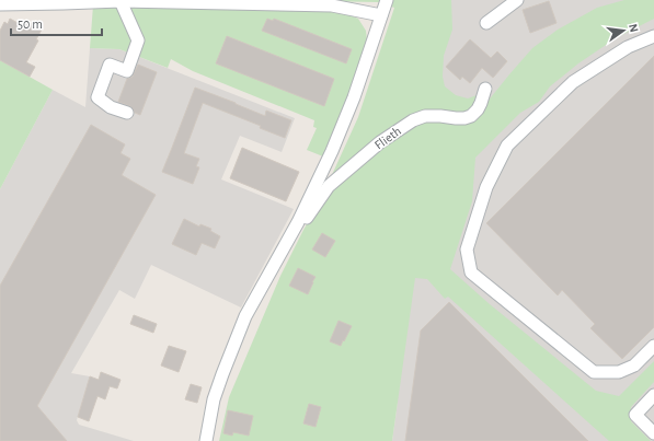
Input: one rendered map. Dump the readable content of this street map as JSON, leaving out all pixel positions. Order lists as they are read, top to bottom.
{
  "streets": {
    "street": ["Flieth"]
  },
  "scale_bar": "50 m",
  "north": "right"
}
